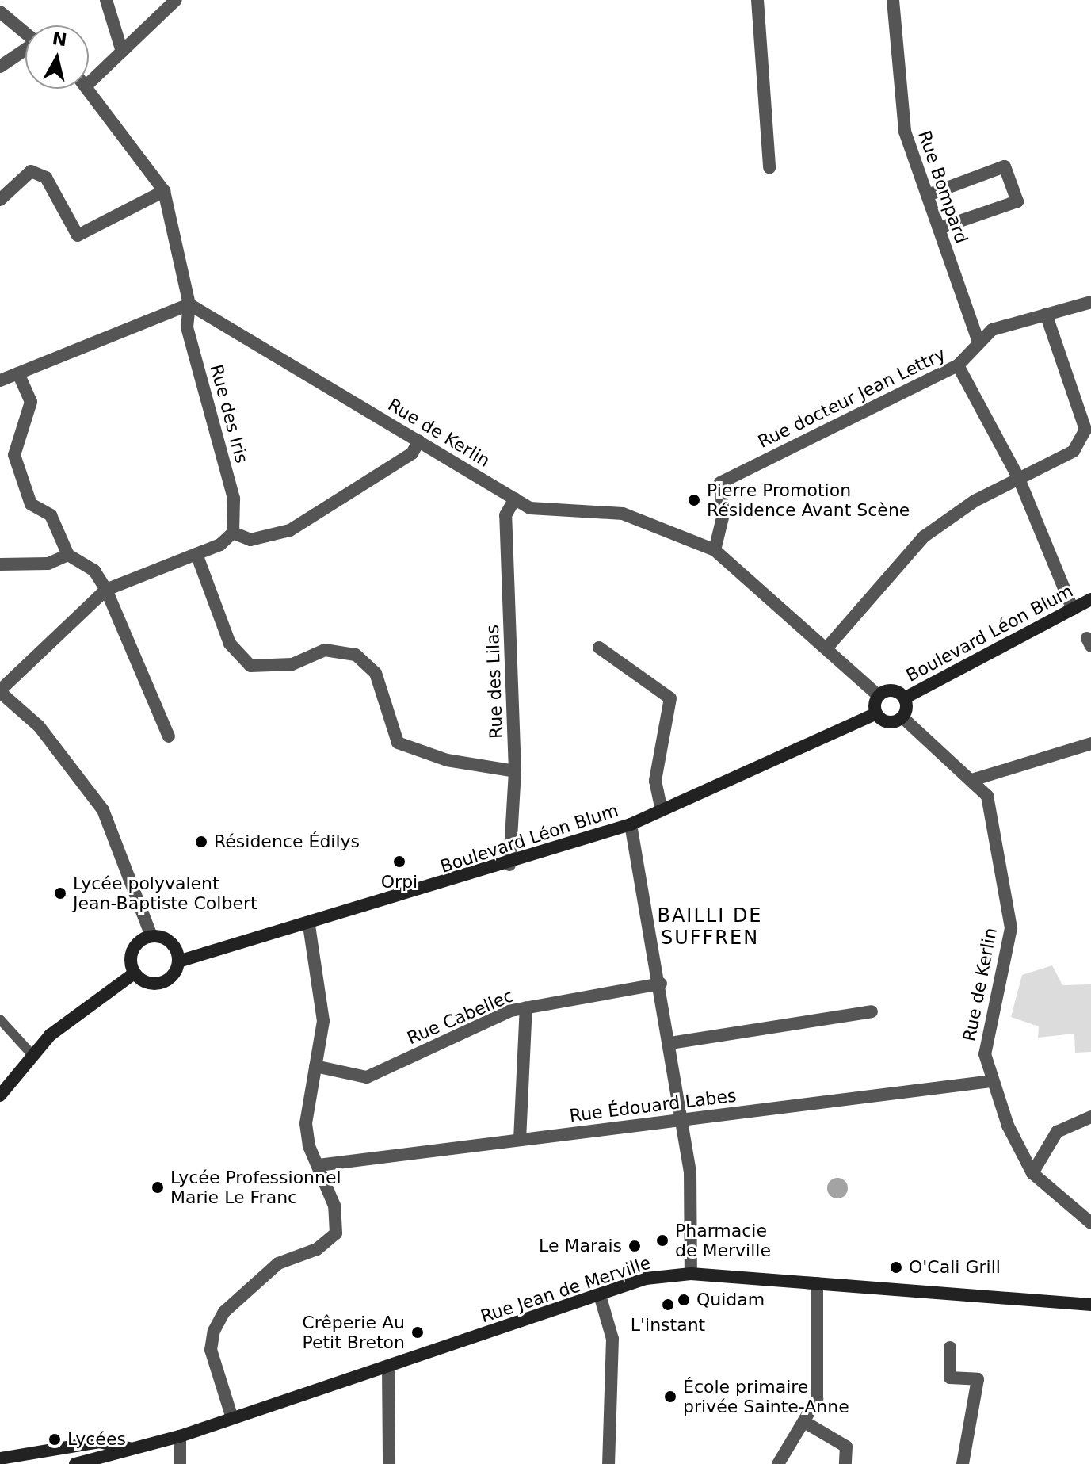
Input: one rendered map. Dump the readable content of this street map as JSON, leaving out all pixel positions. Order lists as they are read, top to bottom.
{
  "streets": {
    "main road": ["Boulevard Léon Blum", "Rue Jean de Merville"],
    "street": [
      "Rue Bompard",
      "Rue docteur Jean Lettry",
      "Rue des Iris",
      "Rue de Kerlin",
      "Rue des Lilas",
      "Rue Cabellec",
      "Rue Édouard Labes"
    ]
  },
  "crossings": [
    ["Rue Bompard", "Rue docteur Jean Lettry"],
    ["Rue docteur Jean Lettry", "Rue de Kerlin"],
    ["Rue des Iris", "Rue de Kerlin"],
    ["Rue de Kerlin", "Boulevard Léon Blum"],
    ["Rue de Kerlin", "Rue des Lilas"],
    ["Rue de Kerlin", "Rue Édouard Labes"],
    ["Boulevard Léon Blum", "Rue des Lilas"]
  ],
  "districts": ["BAILLI DE SUFFREN"],
  "places": [
    "Pierre Promotion Résidence Avant Scène",
    "Résidence Édilys",
    "Orpi",
    "Lycée polyvalent Jean-Baptiste Colbert",
    "Lycée Professionnel Marie Le Franc",
    "Pharmacie de Merville",
    "Le Marais",
    "O'Cali Grill",
    "Quidam",
    "L'instant",
    "Crêperie Au Petit Breton",
    "École primaire privée Sainte-Anne",
    "Lycées"
  ],
  "north": "top"
}
